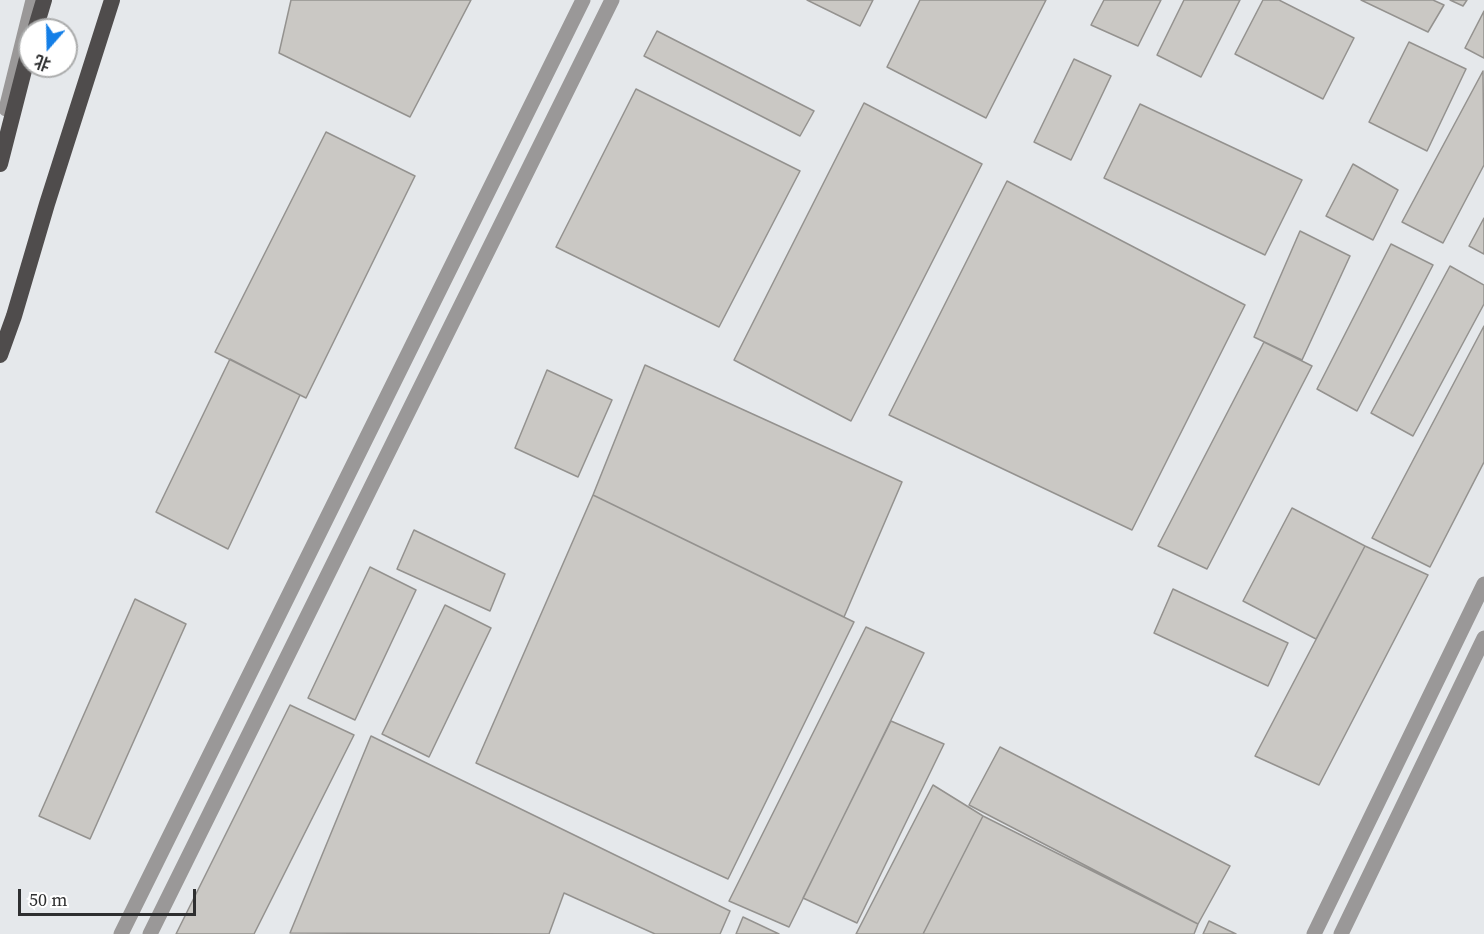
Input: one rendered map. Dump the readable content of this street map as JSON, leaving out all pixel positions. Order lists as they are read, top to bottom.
{
  "scale_bar": "50 m",
  "north": "bottom"
}
